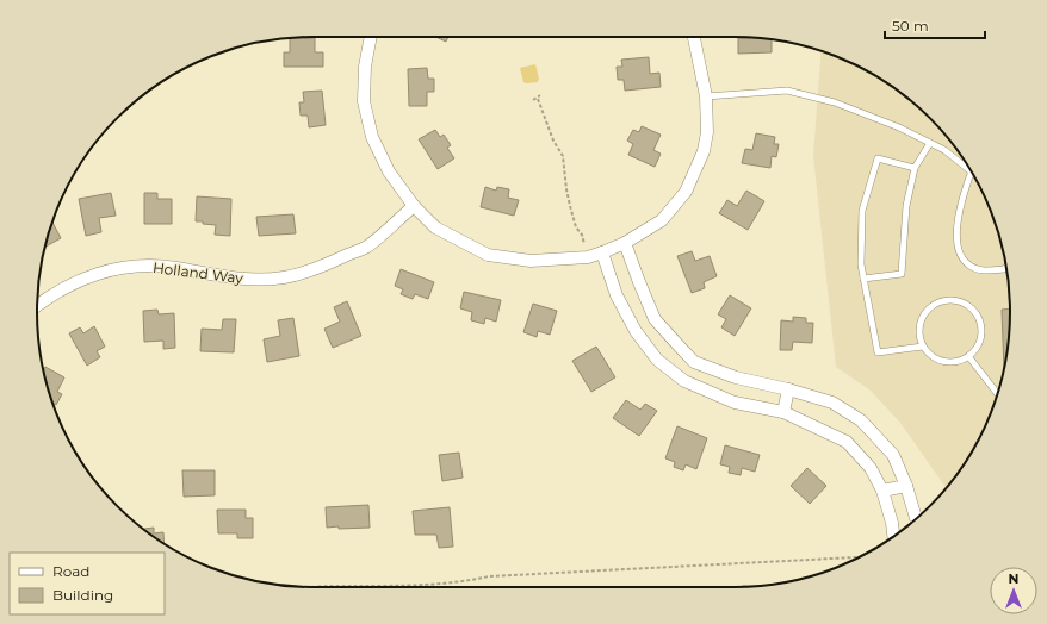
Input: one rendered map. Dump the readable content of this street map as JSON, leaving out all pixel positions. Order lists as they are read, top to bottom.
{
  "streets": {
    "street": ["Holland Way"]
  },
  "legend": ["Road", "Building"],
  "scale_bar": "50 m",
  "north": "top"
}
